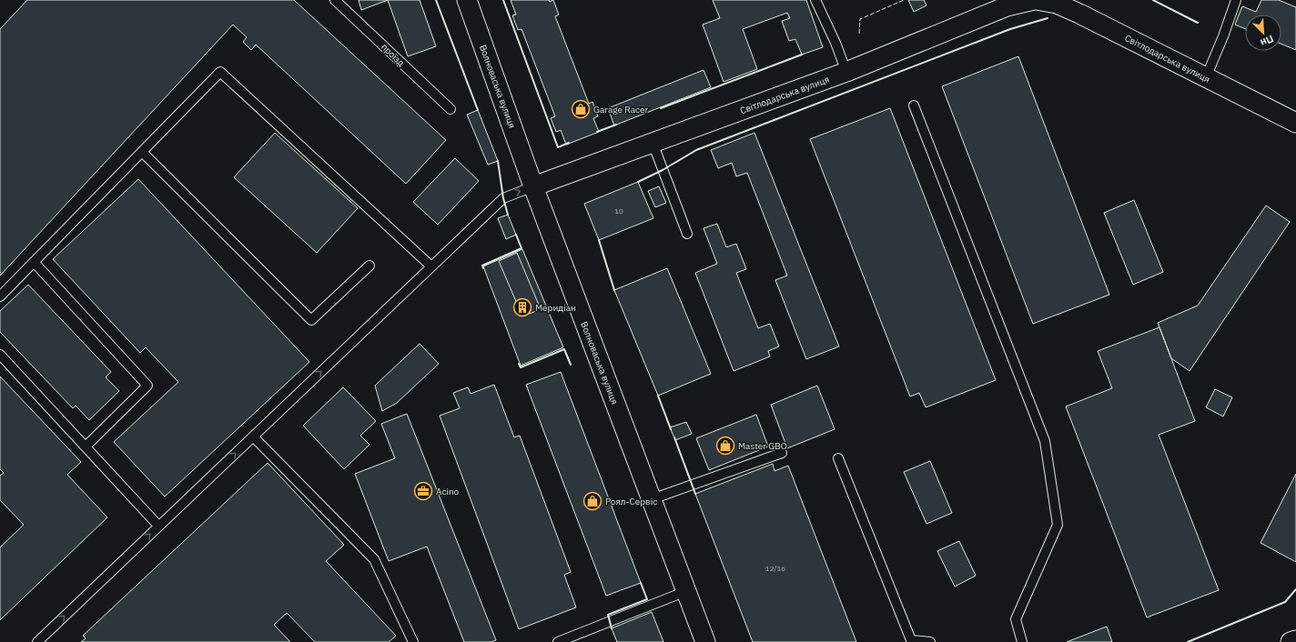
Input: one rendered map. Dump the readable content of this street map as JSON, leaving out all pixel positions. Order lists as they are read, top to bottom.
{
  "streets": {
    "street": ["Світлодарська вулиця", "Волноваська вулиця"],
    "lane": ["проїзд"]
  },
  "crossings": [
    ["Світлодарська вулиця", "Волноваська вулиця"]
  ],
  "places": {
    "shop": ["Garage Racer", "Master GBO", "Роял-Сервіс"],
    "building": ["Меридіан"],
    "office": ["Acino"]
  },
  "house_numbers": ["10", "12/16"],
  "north": "bottom right"
}
